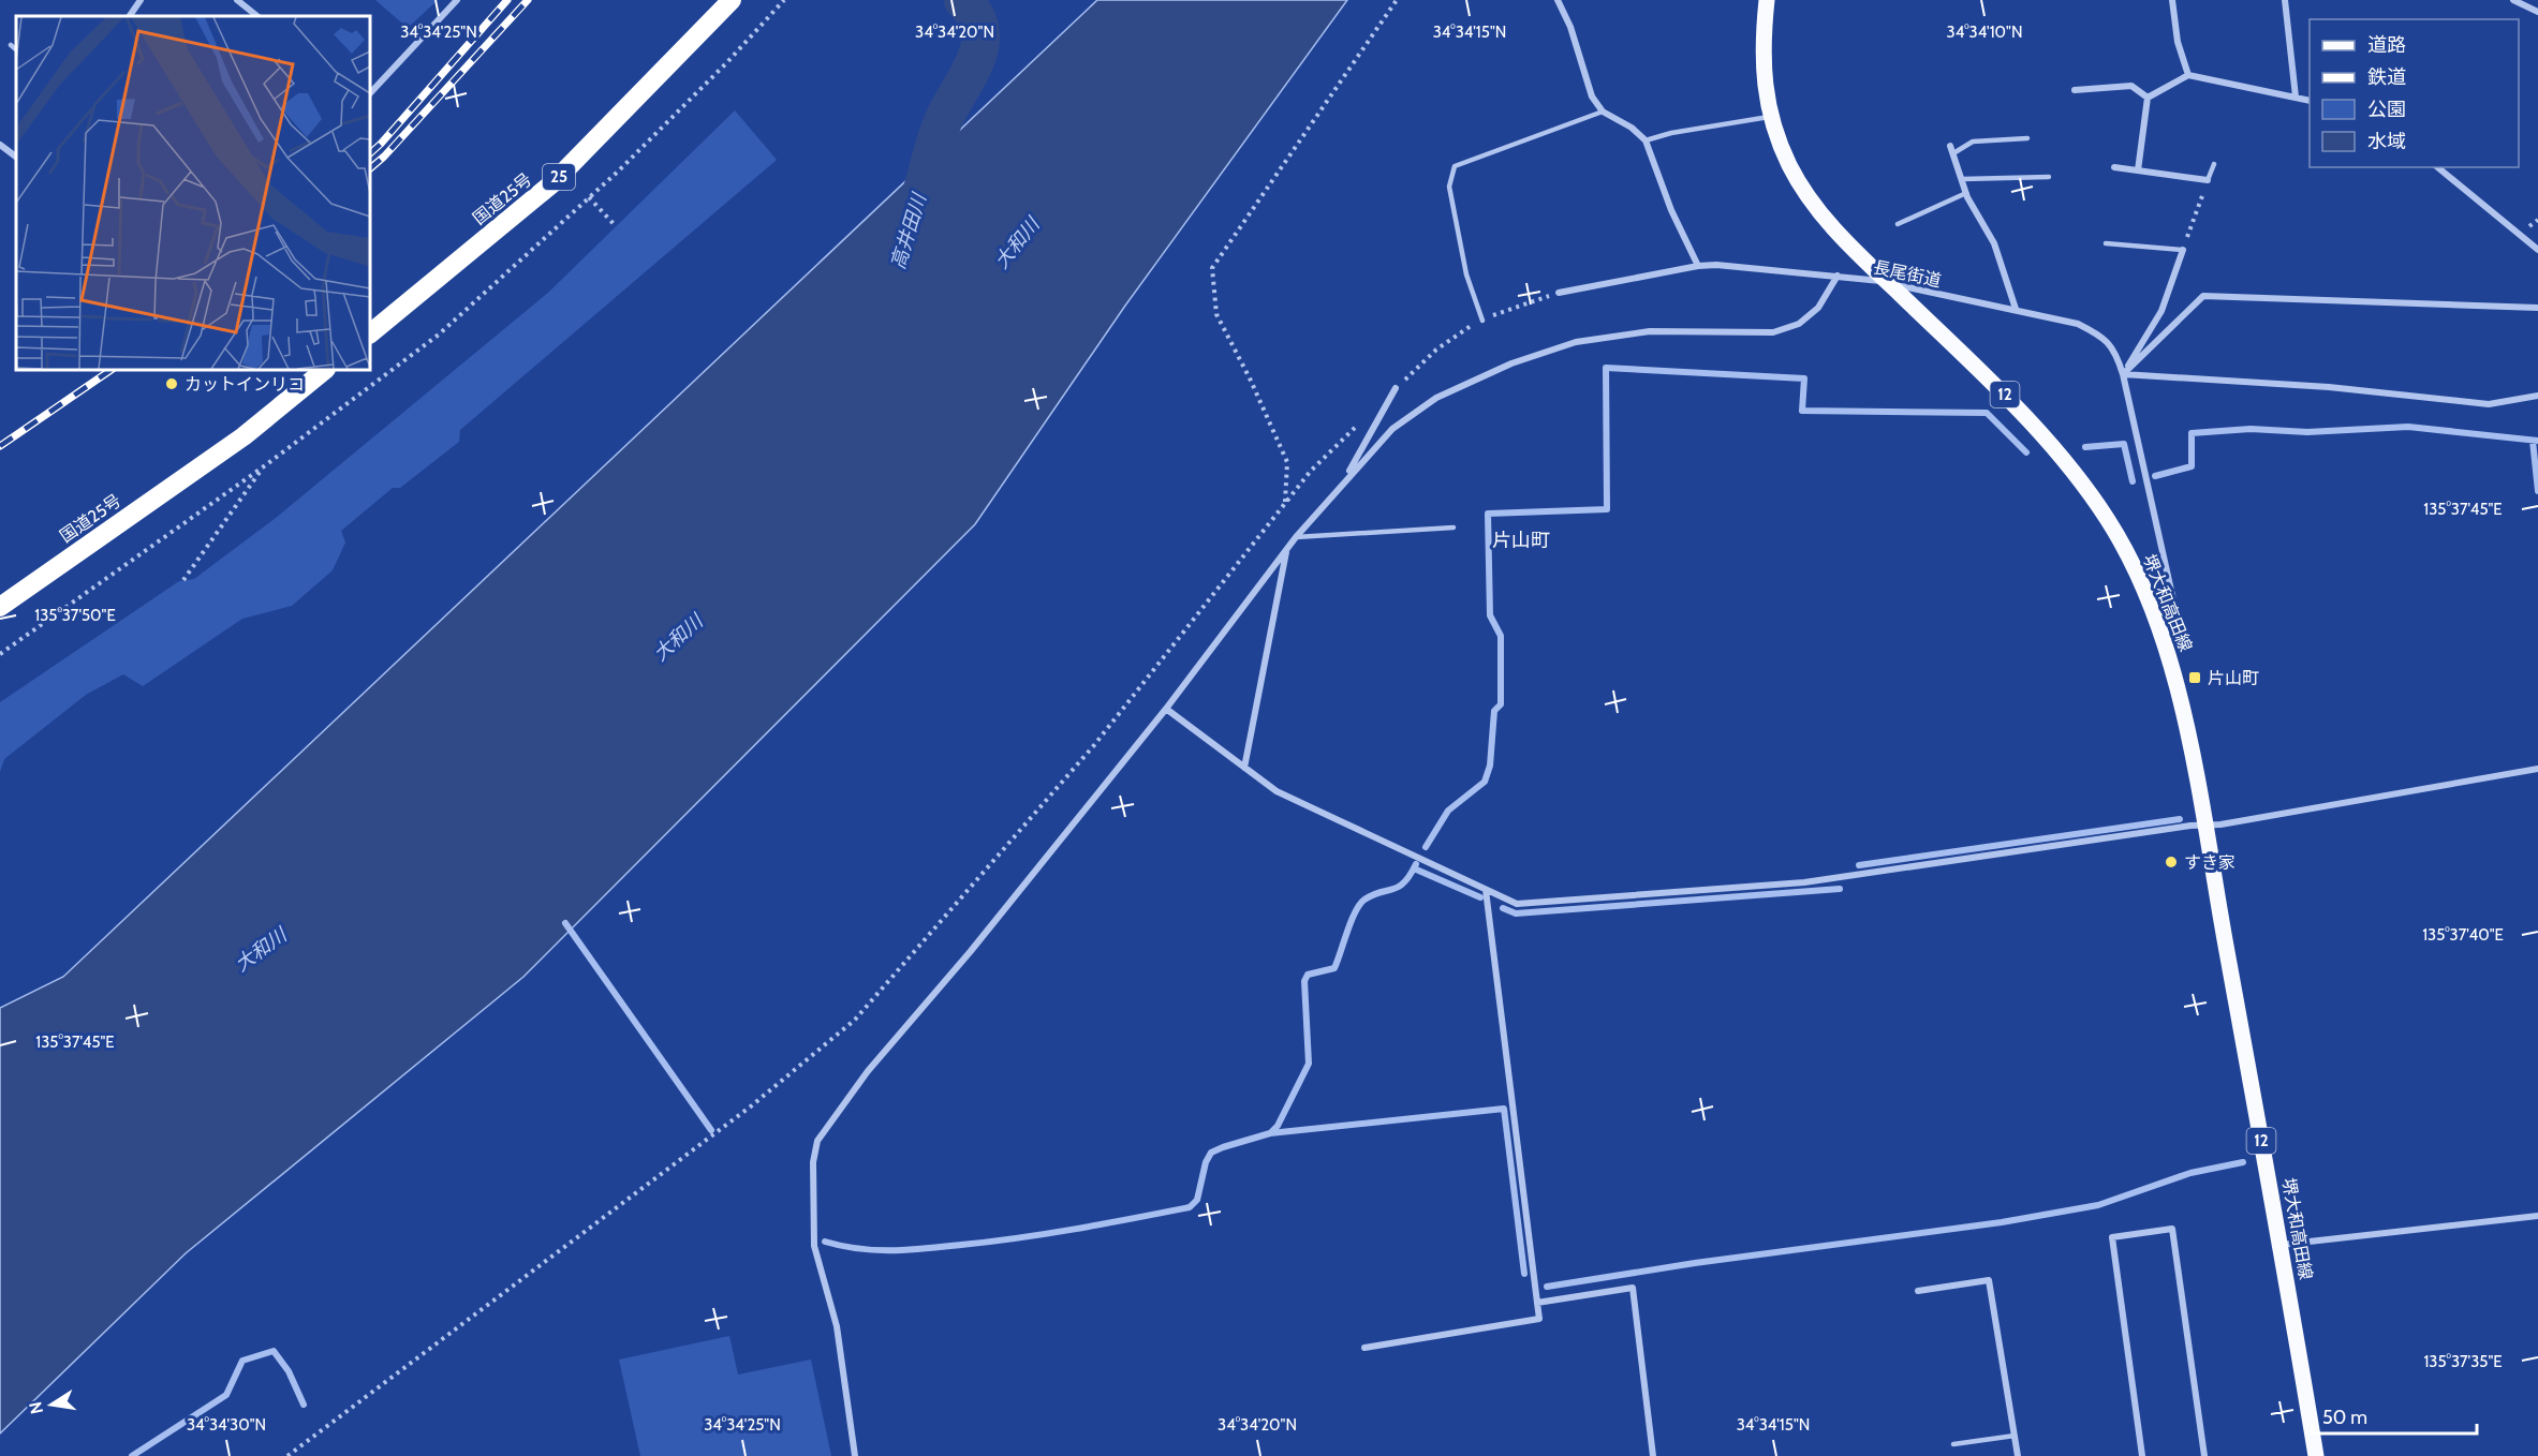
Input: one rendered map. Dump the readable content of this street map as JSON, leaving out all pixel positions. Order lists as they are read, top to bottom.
{
  "streets": {
    "highway": ["25", "国道25号"],
    "main road": ["12", "堺大和高田線"],
    "street": ["長尾街道"]
  },
  "crossings": [
    ["長尾街道", "堺大和高田線"]
  ],
  "districts": ["片山町"],
  "water": ["高井田川", "大和川"],
  "places": {
    "other": ["カットインリコ", "すき家"],
    "transit": ["片山町"]
  },
  "legend": [
    "道路",
    "鉄道",
    "公園",
    "水域"
  ],
  "scale_bar": "50 m",
  "north": "left",
  "coordinates": [
    "34°34'25\"N",
    "34°34'20\"N",
    "34°34'15\"N",
    "34°34'10\"N",
    "135°37'45\"E",
    "135°37'50\"E",
    "135°37'40\"E",
    "135°37'35\"E",
    "34°34'30\"N"
  ]
}
